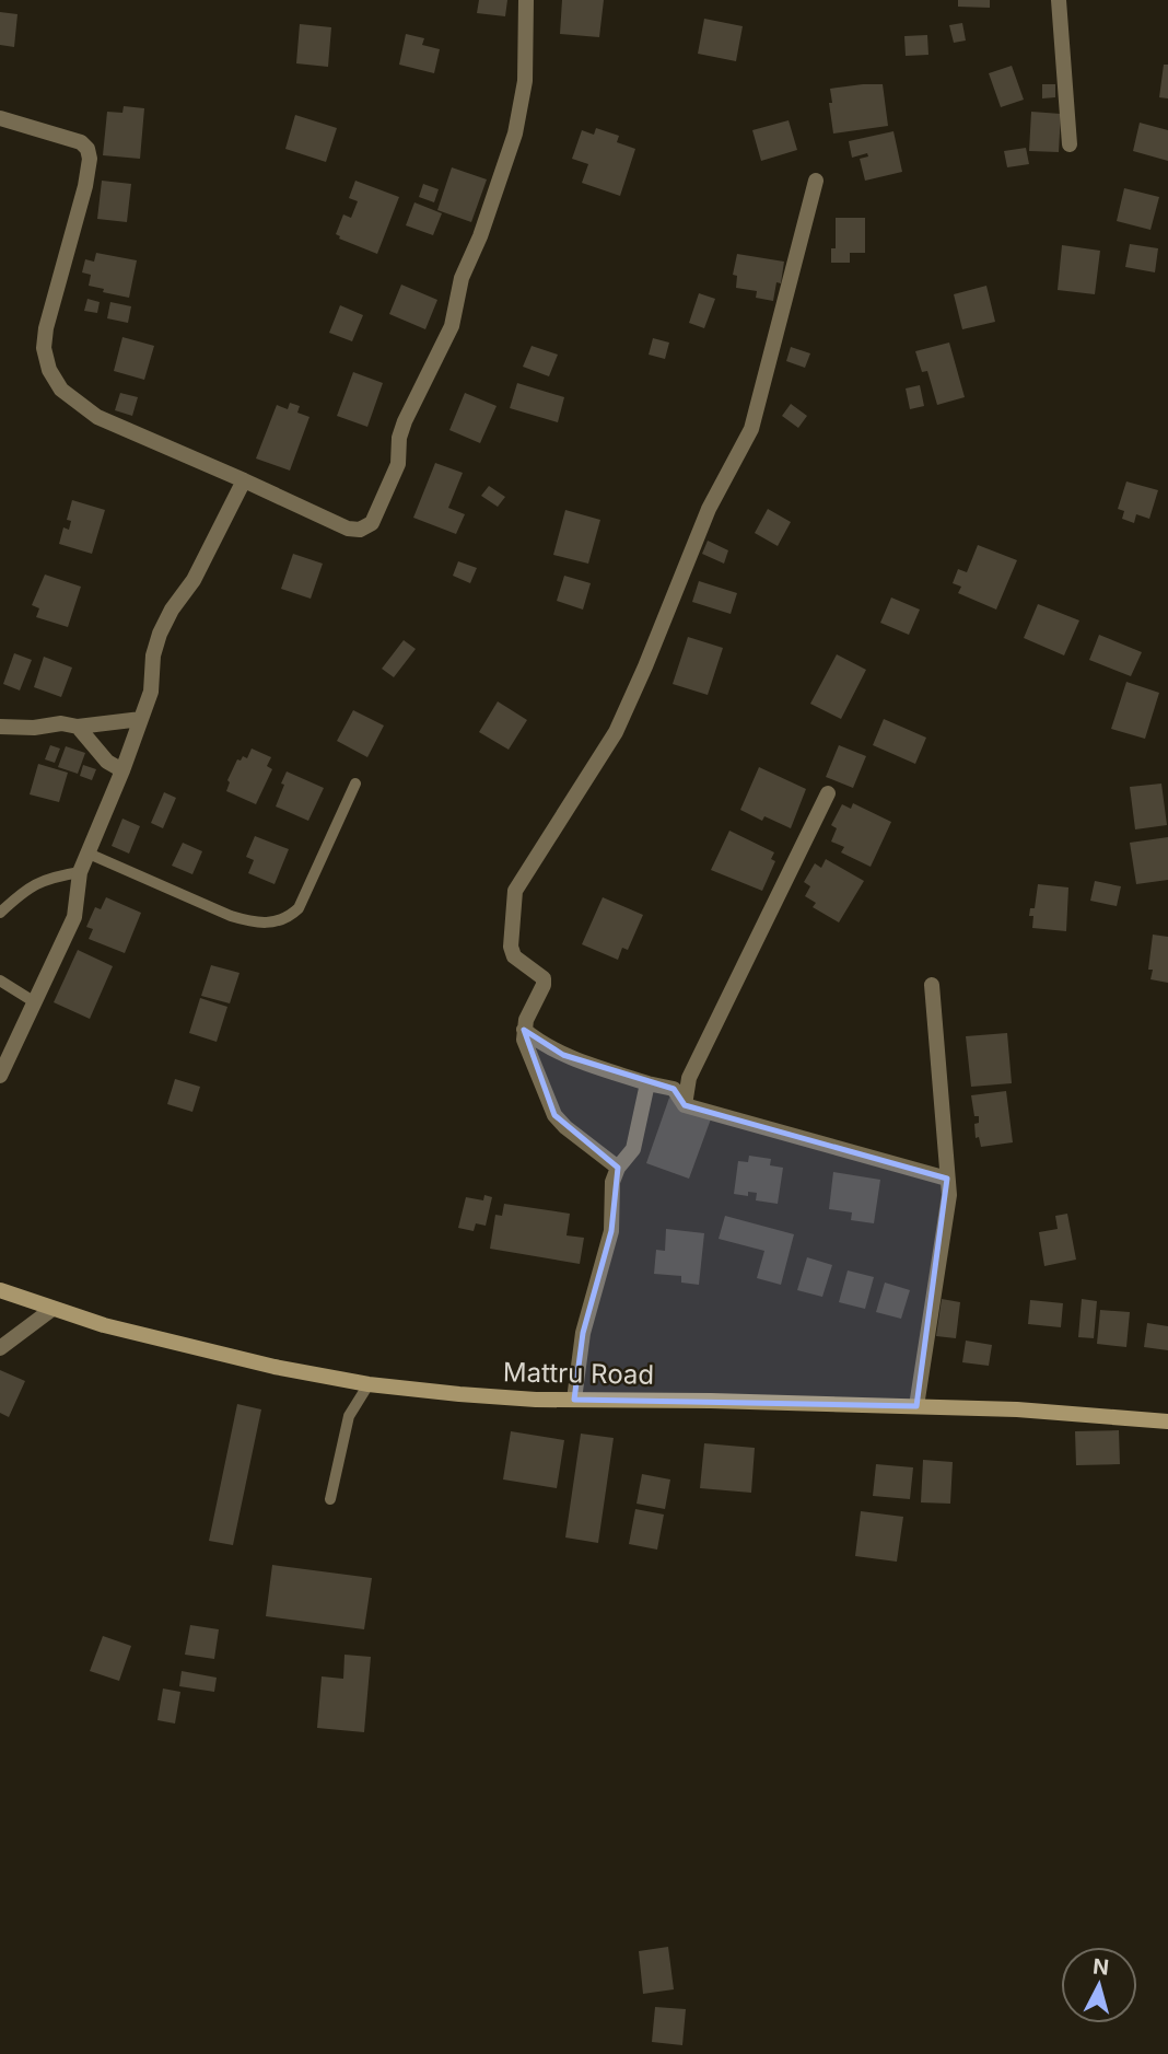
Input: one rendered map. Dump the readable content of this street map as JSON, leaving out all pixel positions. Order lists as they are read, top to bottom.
{
  "streets": {
    "main road": ["Mattru Road"]
  },
  "north": "top"
}
